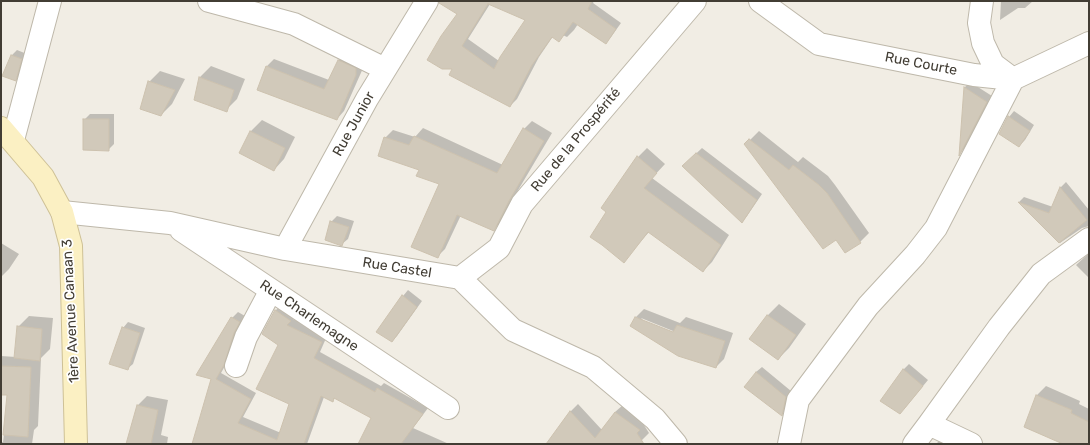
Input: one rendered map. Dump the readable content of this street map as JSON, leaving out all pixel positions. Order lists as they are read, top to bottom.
{
  "streets": {
    "main road": ["1ère Avenue Canaan 3"],
    "street": [
      "Rue Courte",
      "Rue Junior",
      "Rue de la Prospérité",
      "Rue Castel",
      "Rue Charlemagne"
    ]
  },
  "crossings": [
    ["Rue Junior", "Rue Castel"],
    ["Rue de la Prospérité", "Rue Castel"],
    ["Rue Castel", "1ère Avenue Canaan 3"],
    ["Rue Castel", "Rue Charlemagne"]
  ]
}
